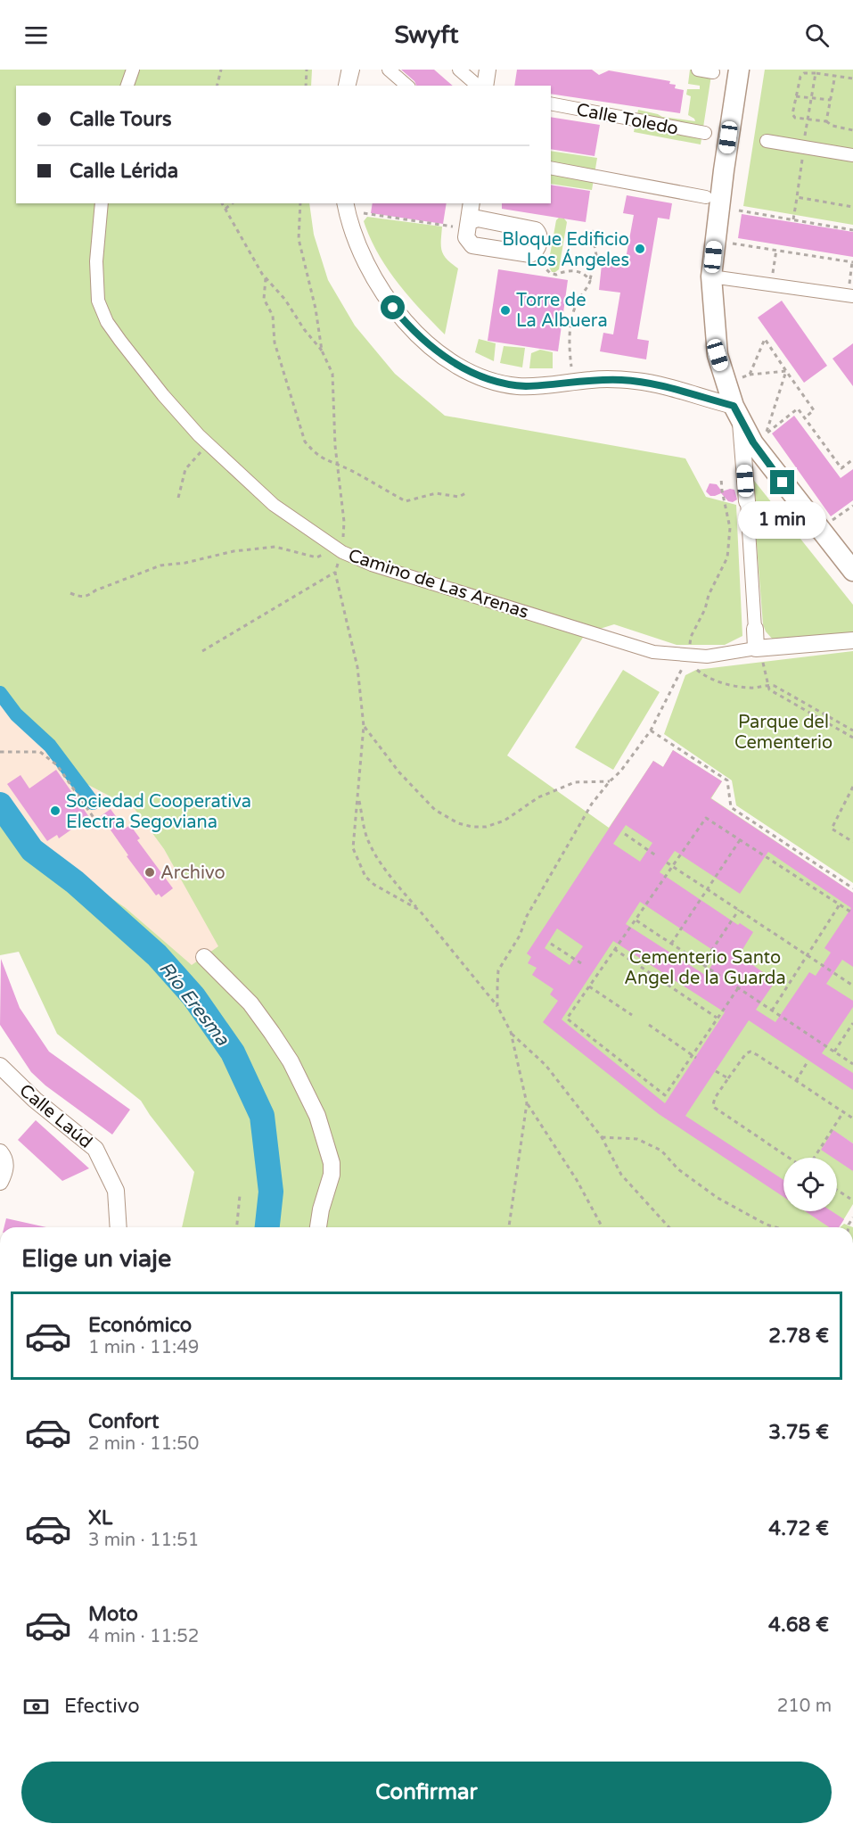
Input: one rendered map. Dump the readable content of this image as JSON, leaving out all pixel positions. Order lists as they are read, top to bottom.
{
  "streets": {
    "street": ["Calle Toledo", "Camino de Las Arenas", "Calle Laúd"]
  },
  "water": ["Río Eresma"],
  "parks": ["Parque del Cementerio", "Cementerio Santo Angel de la Guarda"],
  "places": [
    "Bloque Edificio Los Ángeles",
    "Torre de La Albuera",
    "Sociedad Cooperativa Electra Segoviana",
    "Archivo"
  ],
  "page": {
    "header": "Swyft",
    "banner": ["Calle Tours", "Calle Lérida"],
    "bubble": "1 min",
    "heading": "Elige un viaje",
    "list": [
      {
        "name": "Económico",
        "note": "1 min · 11:49",
        "value": "2.78 €"
      },
      {
        "name": "Confort",
        "note": "2 min · 11:50",
        "value": "3.75 €"
      },
      {
        "name": "XL",
        "note": "3 min · 11:51",
        "value": "4.72 €"
      },
      {
        "name": "Moto",
        "note": "4 min · 11:52",
        "value": "4.68 €"
      }
    ],
    "pay": ["Efectivo", "210 m"],
    "buttons": "Confirmar"
  }
}
